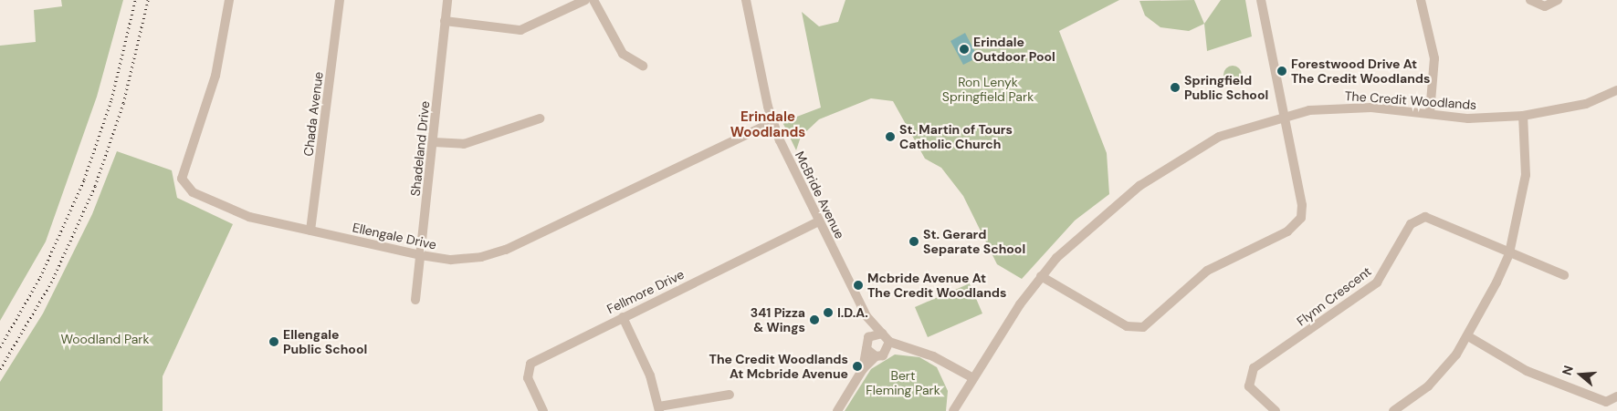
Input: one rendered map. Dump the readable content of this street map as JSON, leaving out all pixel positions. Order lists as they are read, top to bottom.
{
  "streets": {
    "street": [
      "The Credit Woodlands",
      "Chada Avenue",
      "Shadeland Drive",
      "McBride Avenue",
      "Ellengale Drive",
      "Fellmore Drive",
      "Flynn Crescent"
    ]
  },
  "crossings": [
    ["Chada Avenue", "Ellengale Drive"],
    ["Shadeland Drive", "Ellengale Drive"],
    ["McBride Avenue", "Ellengale Drive"],
    ["McBride Avenue", "Fellmore Drive"]
  ],
  "districts": ["Erindale Woodlands"],
  "parks": ["Ron Lenyk Springfield Park", "Woodland Park", "Bert Fleming Park"],
  "places": [
    "Erindale Outdoor Pool",
    "Forestwood Drive At The Credit Woodlands",
    "Springfield Public School",
    "St. Martin of Tours Catholic Church",
    "St. Gerard Separate School",
    "Mcbride Avenue At The Credit Woodlands",
    "I.D.A.",
    "341 Pizza & Wings",
    "Ellengale Public School",
    "The Credit Woodlands At Mcbride Avenue"
  ],
  "north": "left"
}
